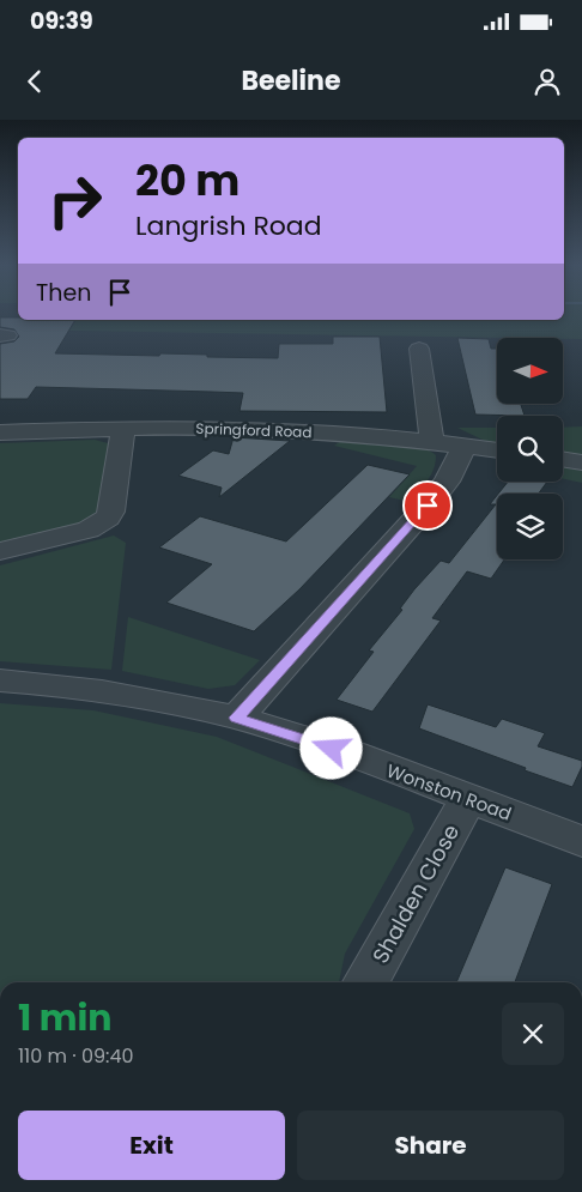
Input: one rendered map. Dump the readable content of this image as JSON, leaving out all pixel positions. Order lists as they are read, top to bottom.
{
  "streets": {
    "street": ["Springford Road", "Wonston Road", "Shalden Close"]
  },
  "crossings": [
    ["Wonston Road", "Shalden Close"]
  ],
  "north": "right",
  "page": {
    "status": "09:39",
    "header": "Beeline",
    "turn": ["20 m", "Langrish Road"],
    "then": "Then",
    "heading": ["1 min", "110 m · 09:40"],
    "buttons": ["Exit", "Share"]
  }
}
